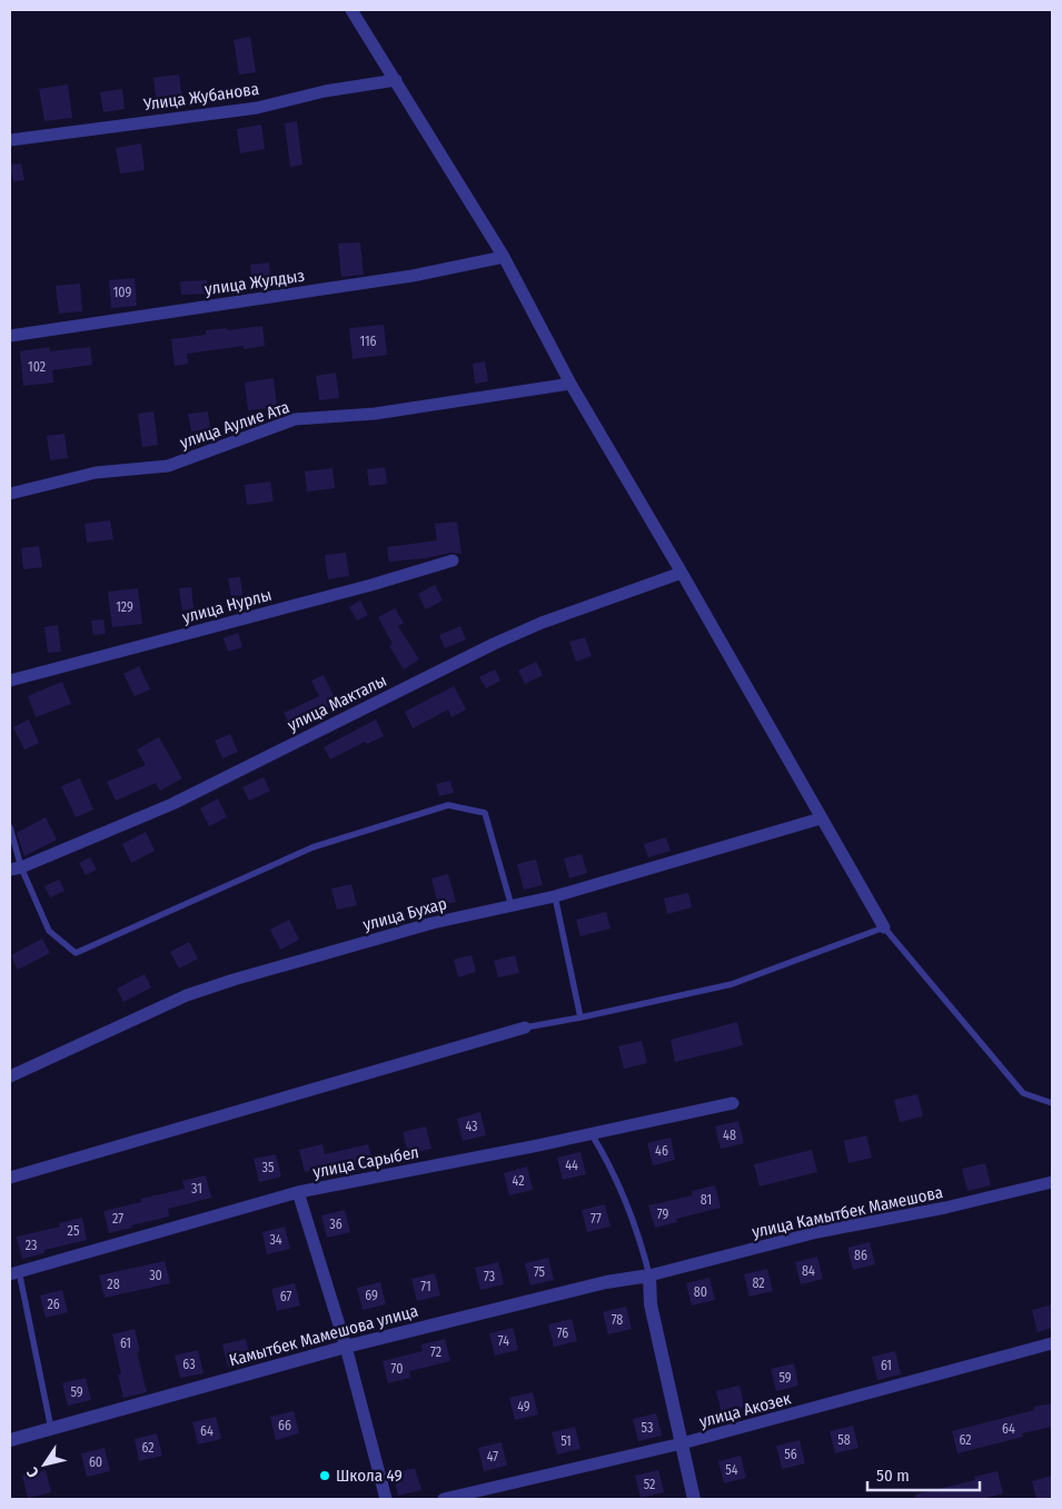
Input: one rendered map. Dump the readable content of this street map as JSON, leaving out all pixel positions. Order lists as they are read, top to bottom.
{
  "streets": {
    "street": [
      "Улица Жубанова",
      "улица Жулдыз",
      "улица Аулие Ата",
      "улица Нурлы",
      "улица Макталы",
      "улица Бухар",
      "улица Сарыбел",
      "улица Камытбек Мамешова",
      "Камытбек Мамешова улица",
      "улица Акозек"
    ]
  },
  "crossings": [
    ["улица Камытбек Мамешова", "Камытбек Мамешова улица"]
  ],
  "places": ["Школа 49"],
  "house_numbers": [
    "109",
    "116",
    "102",
    "129",
    "43",
    "48",
    "46",
    "44",
    "35",
    "42",
    "31",
    "81",
    "79",
    "27",
    "77",
    "36",
    "25",
    "34",
    "23",
    "86",
    "84",
    "75",
    "30",
    "73",
    "82",
    "28",
    "71",
    "80",
    "69",
    "67",
    "26",
    "78",
    "76",
    "74",
    "61",
    "72",
    "63",
    "61",
    "70",
    "59",
    "59",
    "49",
    "66",
    "53",
    "64",
    "64",
    "58",
    "62",
    "51",
    "62",
    "56",
    "47",
    "60",
    "54",
    "52"
  ],
  "scale_bar": "50 m",
  "north": "bottom left"
}
